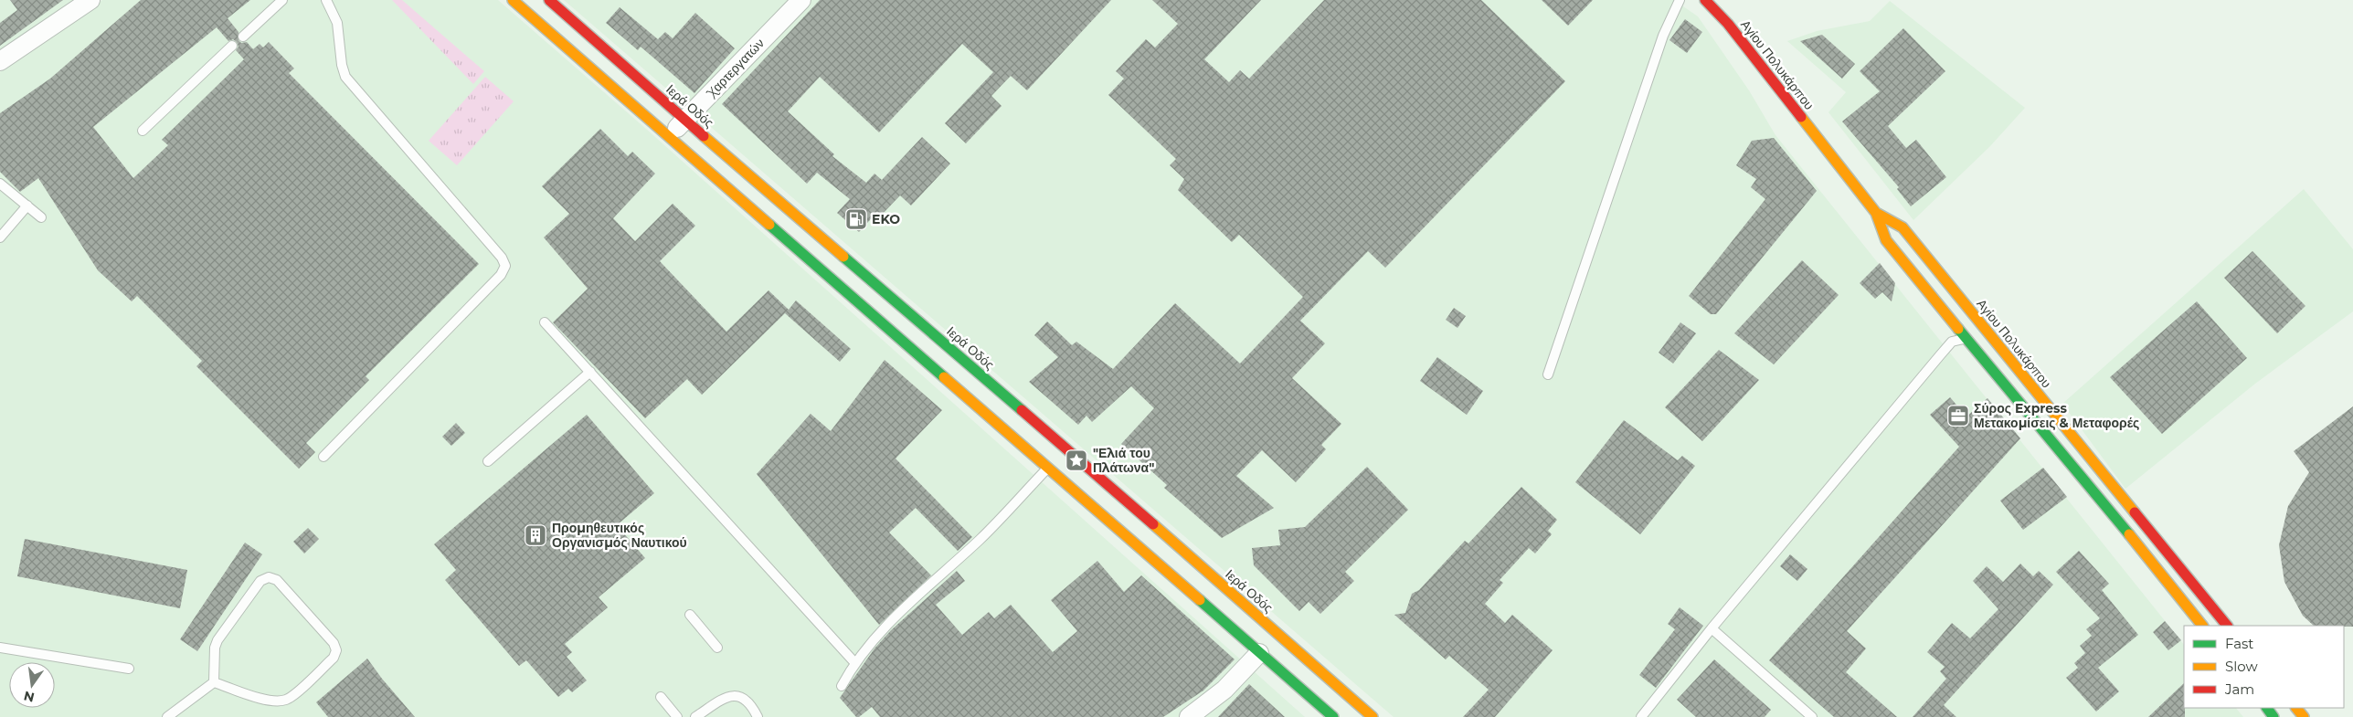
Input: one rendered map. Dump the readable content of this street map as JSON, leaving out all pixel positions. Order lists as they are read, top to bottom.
{
  "streets": {
    "main road": ["Αγίου Πολυκάρπου", "Ιερά Οδός"],
    "street": ["Χαρτεργατών"]
  },
  "crossings": [
    ["Χαρτεργατών", "Ιερά Οδός"]
  ],
  "places": {
    "fuel station": ["EKO"],
    "office": ["Σύρος Express Μετακομίσεις & Μεταφορές"],
    "place": ["\"Ελιά του Πλάτωνα\""],
    "building": ["Προμηθευτικός Οργανισμός Ναυτικού"]
  },
  "legend": ["Fast", "Slow", "Jam"],
  "north": "bottom"
}
